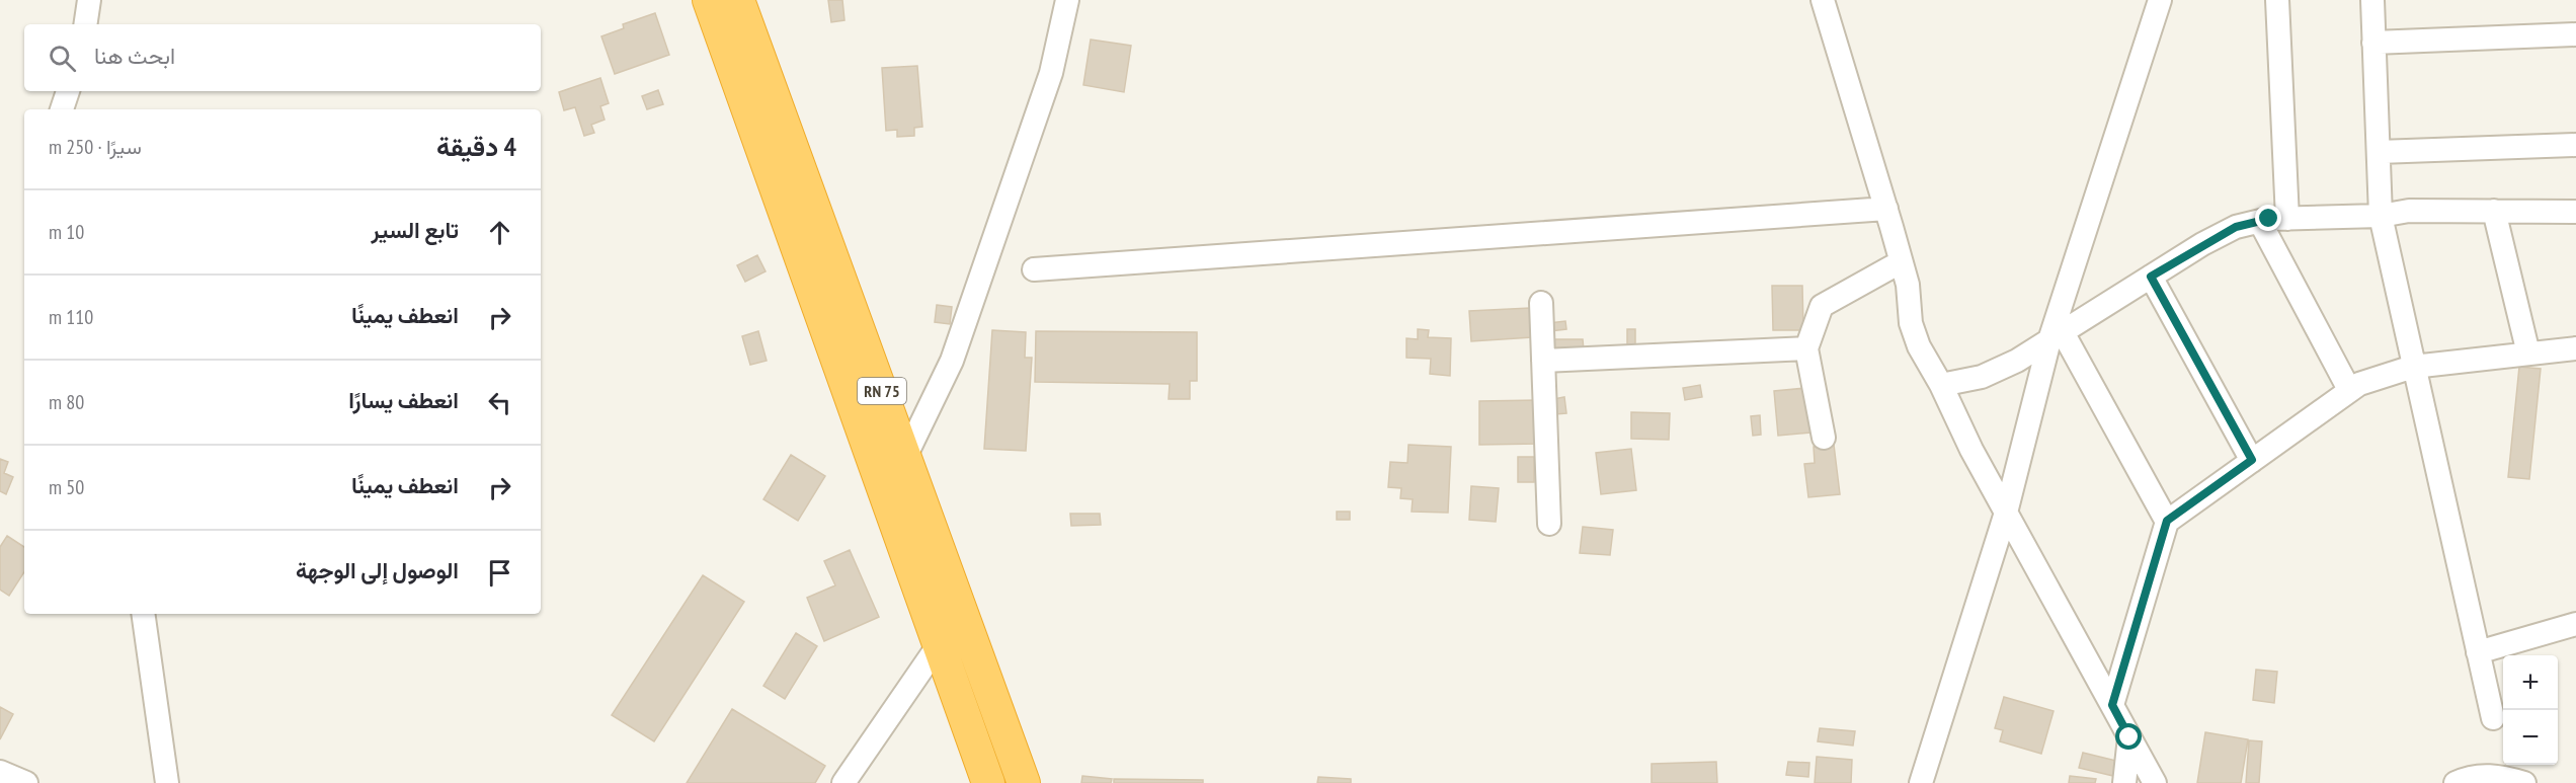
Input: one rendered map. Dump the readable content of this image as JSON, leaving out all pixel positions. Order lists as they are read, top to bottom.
{
  "streets": {
    "highway": ["RN 75"]
  },
  "page": {
    "search": "ابحث هنا",
    "heading": ["4 دقيقة", "سيرًا · 250 m"],
    "list": [
      ["تابع السير", "10 m"],
      ["انعطف يمينًا", "110 m"],
      ["انعطف يسارًا", "80 m"],
      ["انعطف يمينًا", "50 m"],
      "الوصول إلى الوجهة"
    ],
    "map_buttons": ["+", "−"]
  }
}
